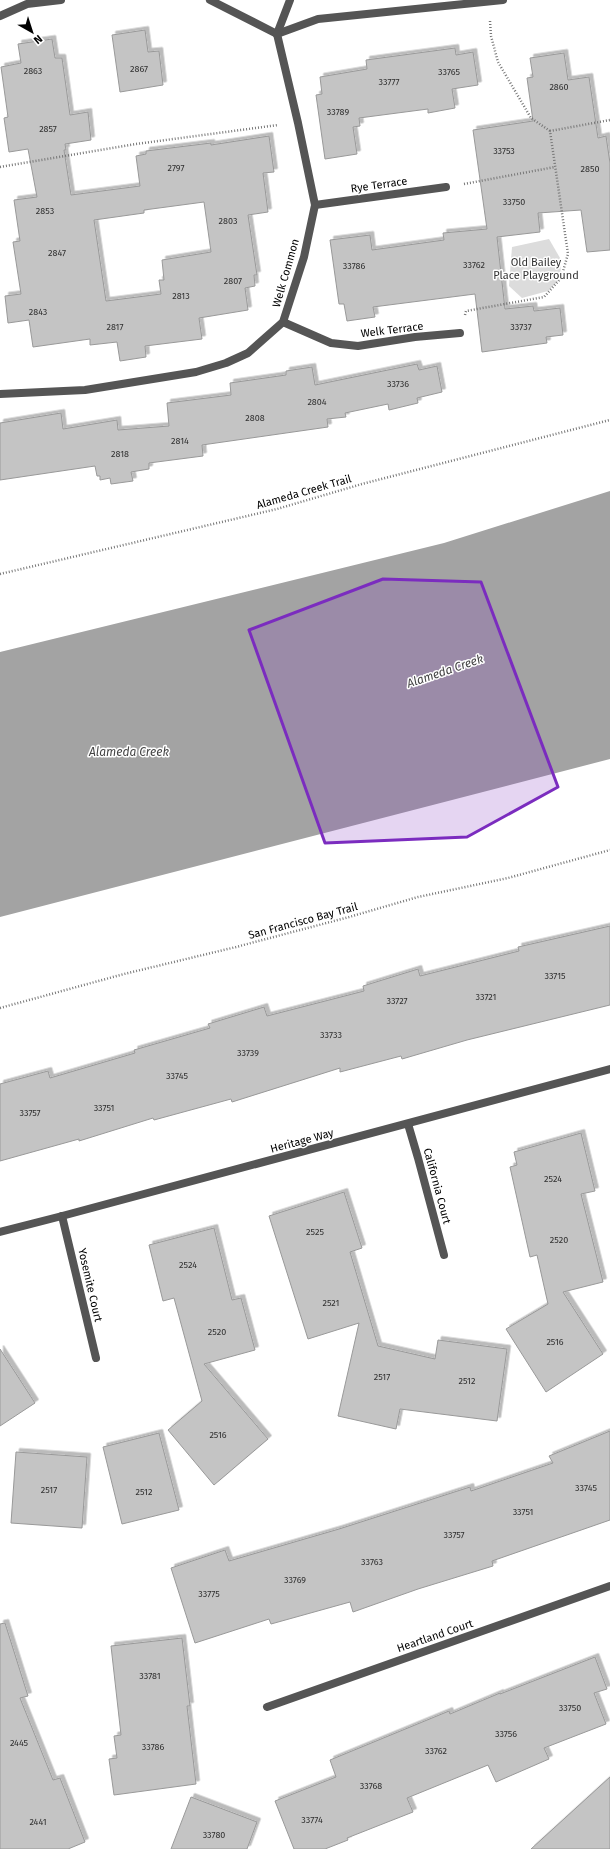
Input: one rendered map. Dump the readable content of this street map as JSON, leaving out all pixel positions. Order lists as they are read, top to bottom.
{
  "streets": {
    "street": [
      "Rye Terrace",
      "Welk Common",
      "Welk Terrace",
      "Heritage Way",
      "California Court",
      "Yosemite Court",
      "Heartland Court"
    ],
    "path": ["Alameda Creek Trail", "San Francisco Bay Trail"]
  },
  "crossings": [
    ["Rye Terrace", "Welk Common"],
    ["Welk Common", "Welk Terrace"],
    ["Heritage Way", "California Court"],
    ["Heritage Way", "Yosemite Court"]
  ],
  "water": ["Alameda Creek"],
  "parks": ["Old Bailey Place Playground"],
  "house_numbers": [
    "2867",
    "2863",
    "33765",
    "33777",
    "2860",
    "33789",
    "2857",
    "33753",
    "2797",
    "2850",
    "33750",
    "2853",
    "2803",
    "2847",
    "33762",
    "33786",
    "2807",
    "2813",
    "2843",
    "2817",
    "33737",
    "33736",
    "2804",
    "2808",
    "2814",
    "2818",
    "33715",
    "33721",
    "33727",
    "33733",
    "33739",
    "33745",
    "33751",
    "33757",
    "2524",
    "2525",
    "2520",
    "2524",
    "2521",
    "2520",
    "2516",
    "2517",
    "2512",
    "2516",
    "33745",
    "2517",
    "2512",
    "33751",
    "33757",
    "33763",
    "33769",
    "33775",
    "33781",
    "33750",
    "33756",
    "2445",
    "33786",
    "33762",
    "33768",
    "33774",
    "2441",
    "33780"
  ],
  "north": "bottom right"
}
